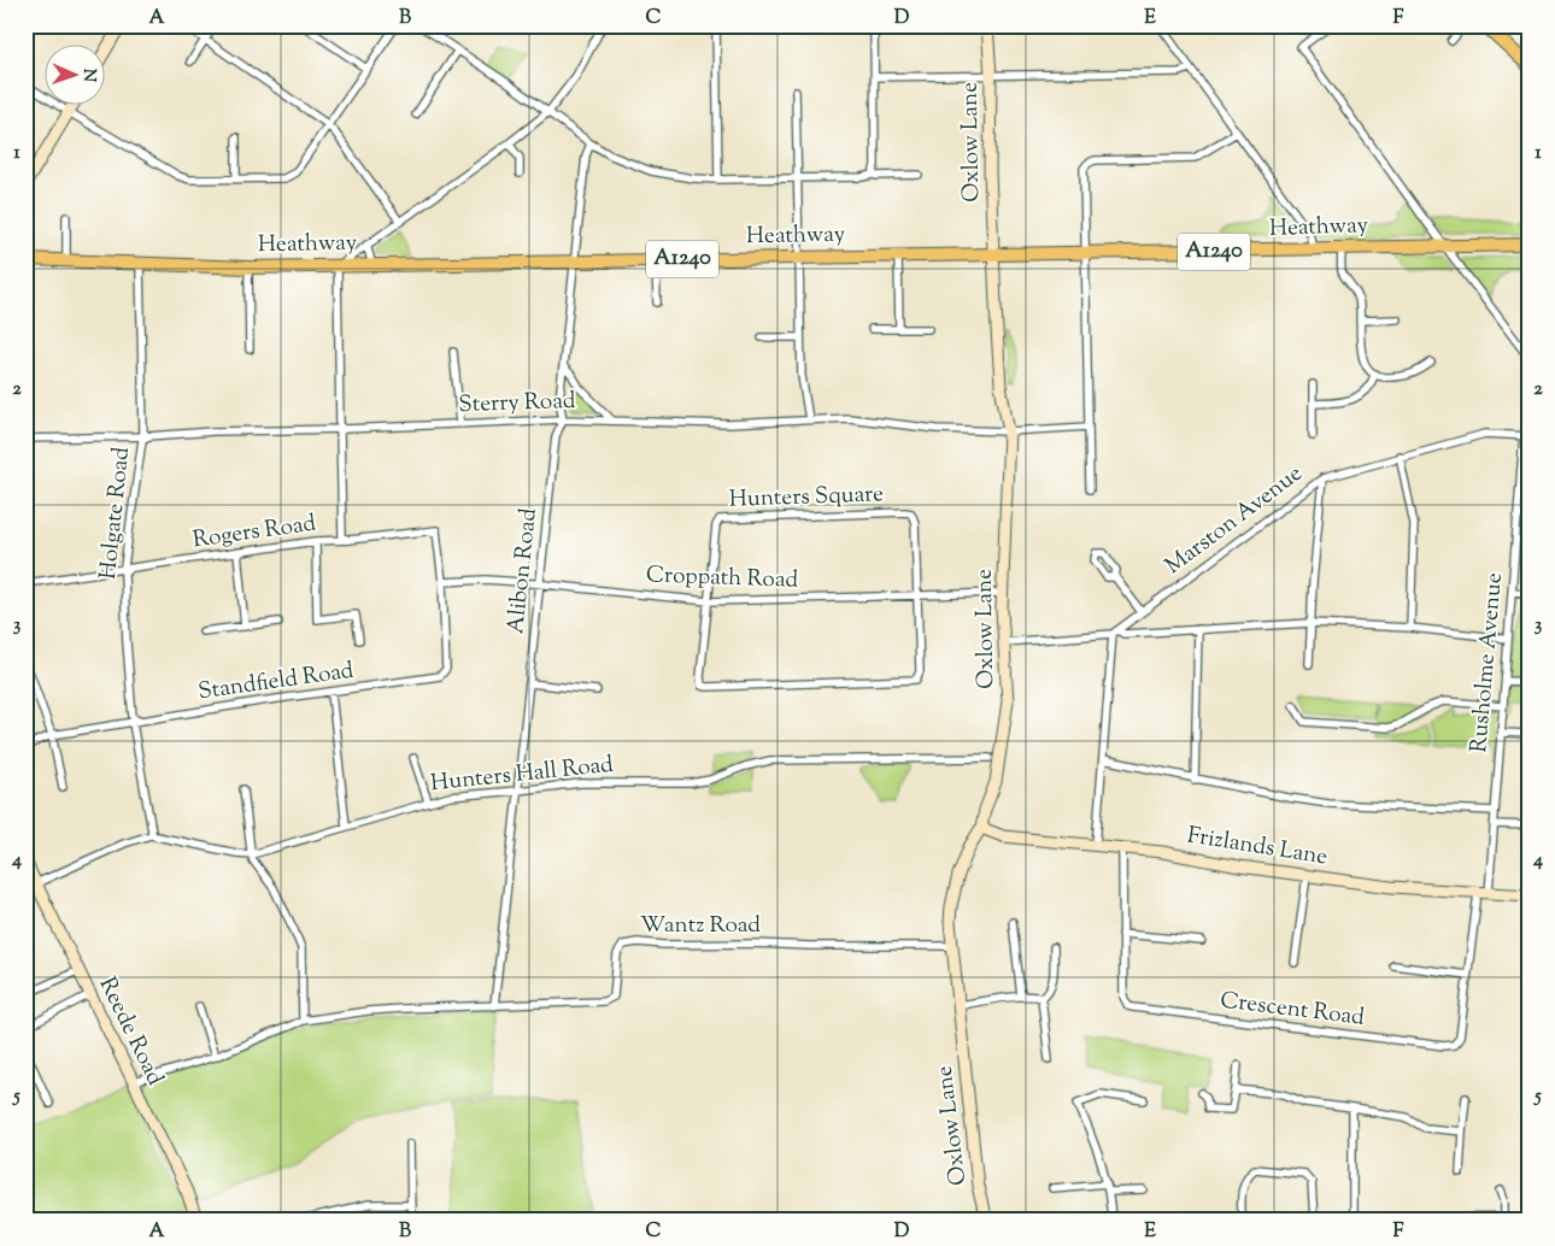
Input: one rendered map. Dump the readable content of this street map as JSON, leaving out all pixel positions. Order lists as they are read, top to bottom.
{
  "streets": {
    "main road": ["Heathway", "A1240"],
    "street": [
      "Oxlow Lane",
      "Sterry Road",
      "Hunters Square",
      "Holgate Road",
      "Marston Avenue",
      "Rogers Road",
      "Alibon Road",
      "Croppath Road",
      "Rusholme Avenue",
      "Standfield Road",
      "Hunters Hall Road",
      "Frizlands Lane",
      "Wantz Road",
      "Crescent Road",
      "Reede Road"
    ]
  },
  "crossings": [
    ["Oxlow Lane", "Heathway"],
    ["Oxlow Lane", "Sterry Road"],
    ["Oxlow Lane", "Croppath Road"],
    ["Oxlow Lane", "Frizlands Lane"],
    ["Oxlow Lane", "Wantz Road"],
    ["Heathway", "Holgate Road"],
    ["Heathway", "Alibon Road"],
    ["Sterry Road", "Holgate Road"],
    ["Sterry Road", "Alibon Road"],
    ["Hunters Square", "Croppath Road"],
    ["Holgate Road", "Rogers Road"],
    ["Holgate Road", "Standfield Road"],
    ["Holgate Road", "Hunters Hall Road"],
    ["Marston Avenue", "Rusholme Avenue"],
    ["Rogers Road", "Croppath Road"],
    ["Rogers Road", "Standfield Road"],
    ["Alibon Road", "Croppath Road"],
    ["Alibon Road", "Hunters Hall Road"],
    ["Alibon Road", "Wantz Road"],
    ["Croppath Road", "Standfield Road"],
    ["Rusholme Avenue", "Frizlands Lane"],
    ["Rusholme Avenue", "Crescent Road"],
    ["Frizlands Lane", "Crescent Road"],
    ["Wantz Road", "Reede Road"]
  ],
  "north": "right",
  "grid": {
    "columns": [
      "A",
      "B",
      "C",
      "D",
      "E",
      "F"
    ],
    "rows": [
      "1",
      "2",
      "3",
      "4",
      "5"
    ]
  }
}
